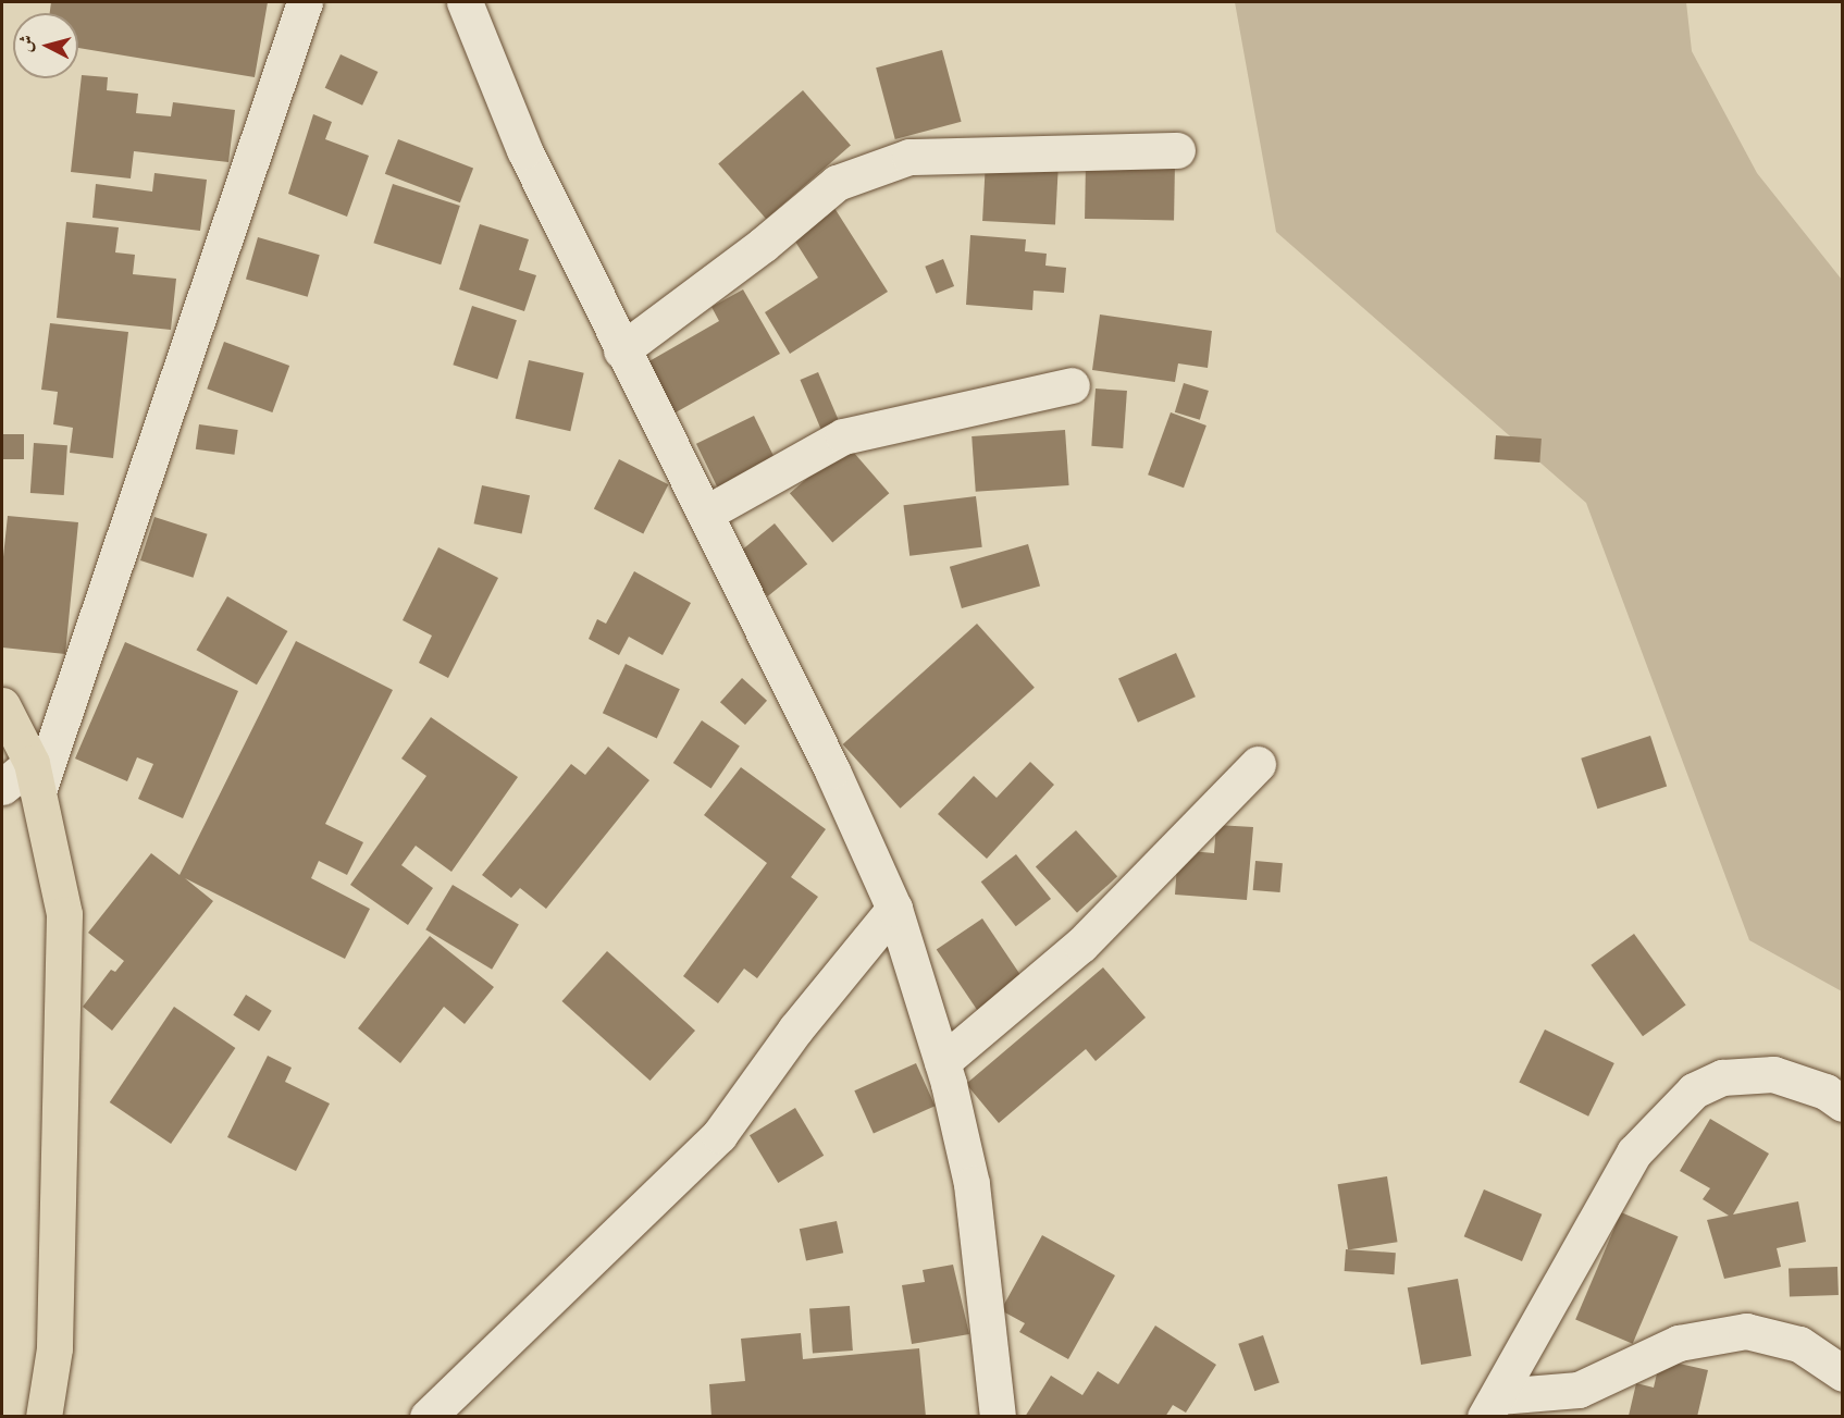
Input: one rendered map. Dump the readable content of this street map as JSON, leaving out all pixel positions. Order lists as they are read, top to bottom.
{
  "north": "left"
}
